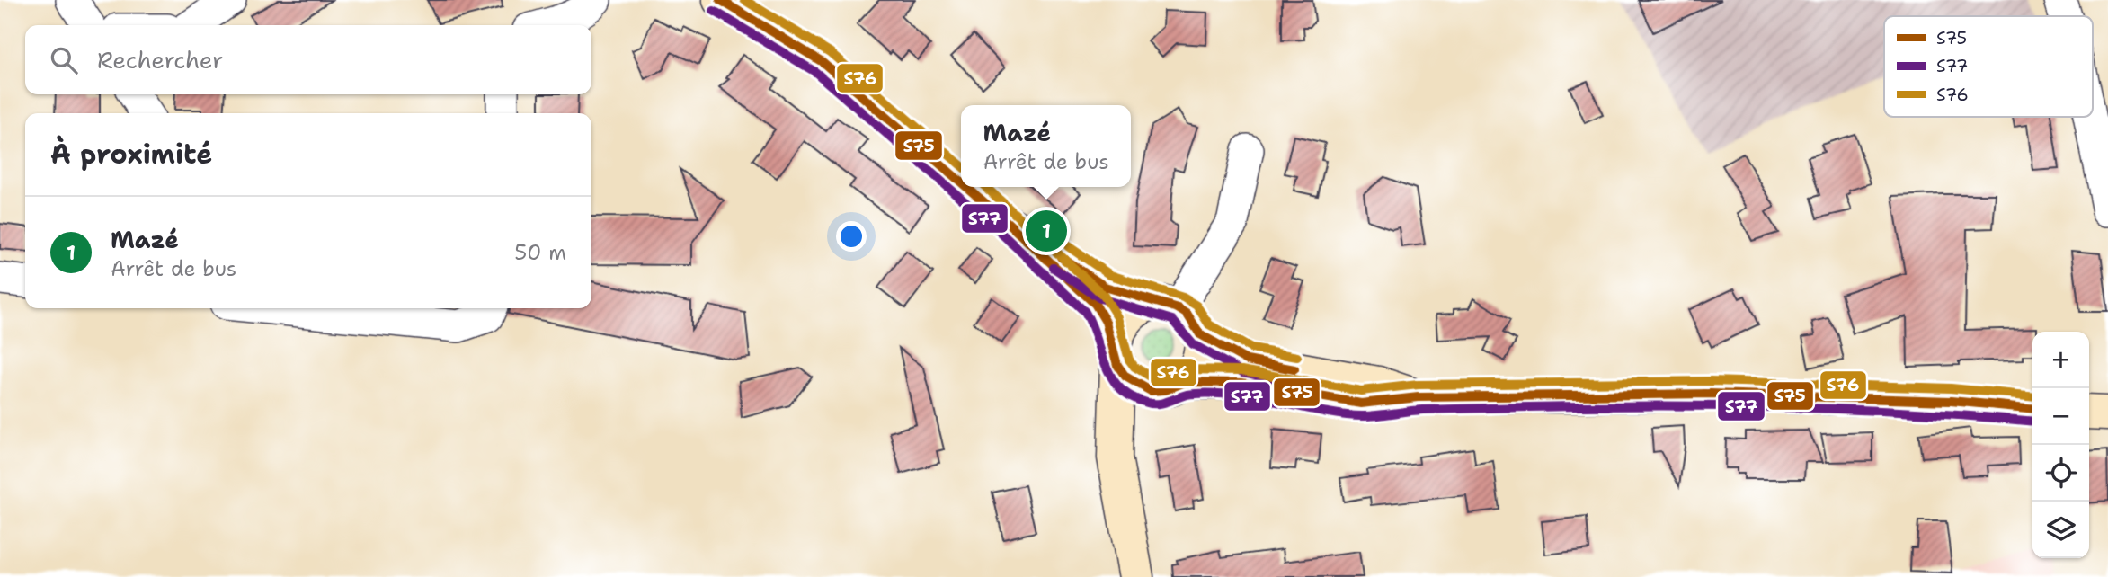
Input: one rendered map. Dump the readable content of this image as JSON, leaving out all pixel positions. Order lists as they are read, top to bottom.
{
  "lines": ["transit line S75", "transit line S76", "transit line S77"],
  "legend": ["S75", "S77", "S76"],
  "page": {
    "search": "Rechercher",
    "popup": ["Mazé", "Arrêt de bus"],
    "heading": "À proximité",
    "list": [
      {
        "mark": "1",
        "name": "Mazé",
        "note": "Arrêt de bus",
        "value": "50 m"
      }
    ],
    "pins": "1",
    "map_buttons": ["+", "−"]
  }
}
